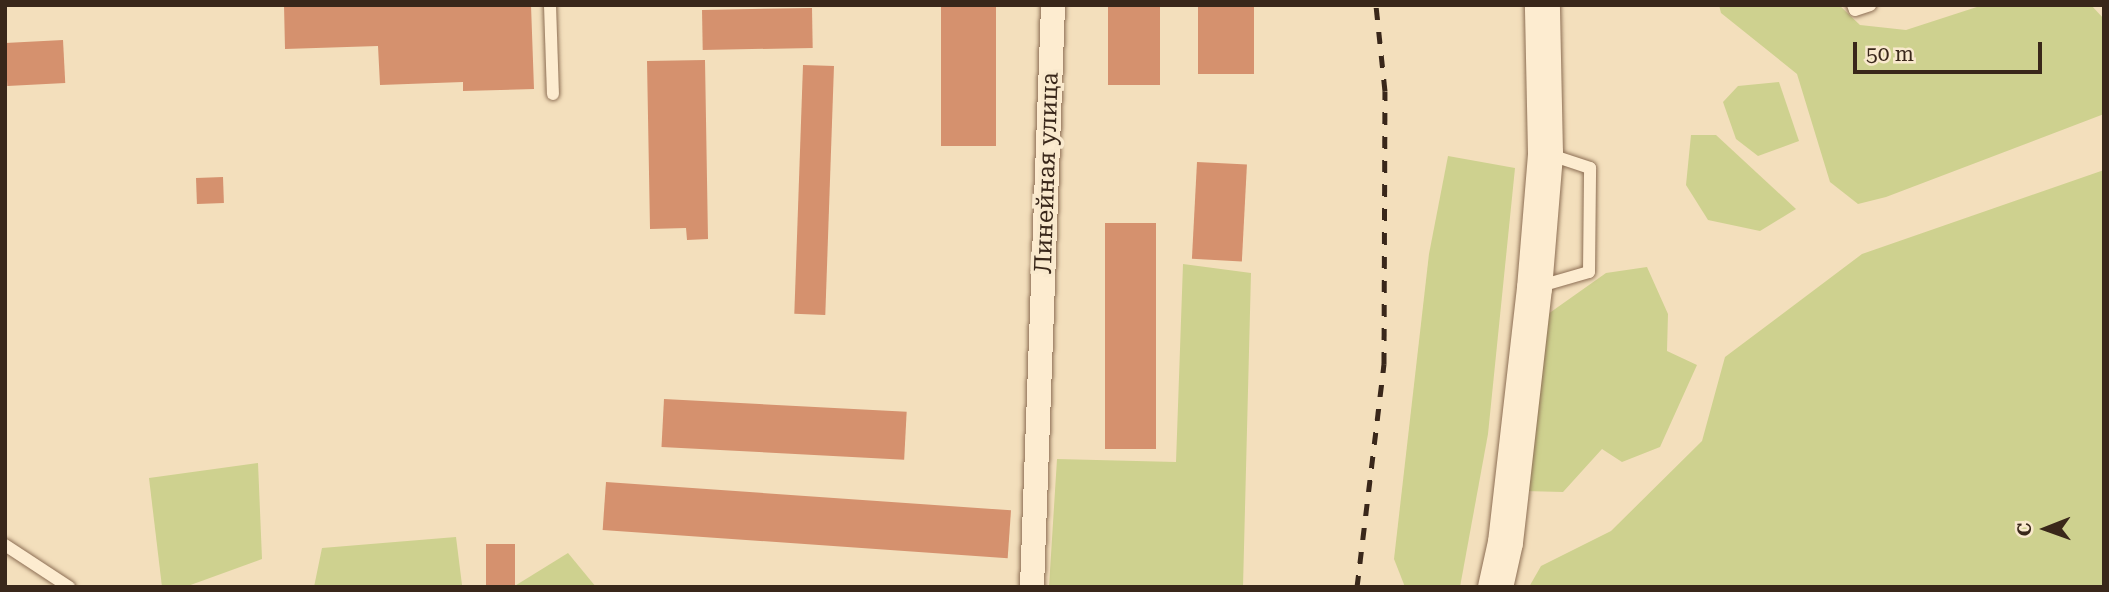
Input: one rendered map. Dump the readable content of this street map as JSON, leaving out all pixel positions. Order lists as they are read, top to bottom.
{
  "streets": {
    "street": ["Линейная улица"]
  },
  "scale_bar": "50 m",
  "north": "left"
}
